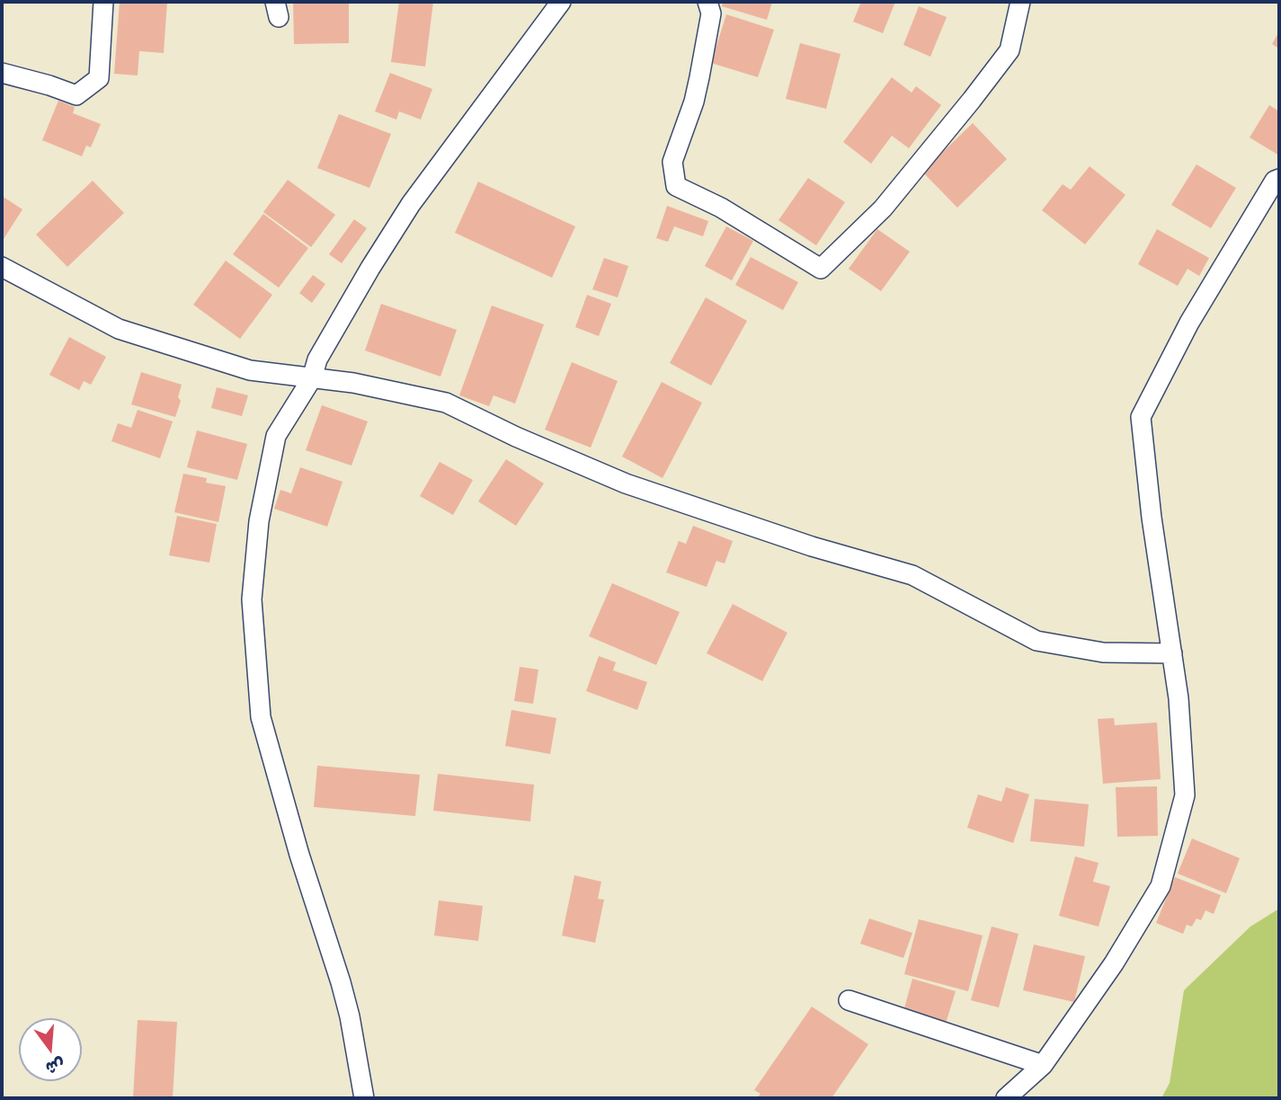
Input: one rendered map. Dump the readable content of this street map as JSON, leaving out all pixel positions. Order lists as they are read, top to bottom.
{
  "north": "bottom"
}
